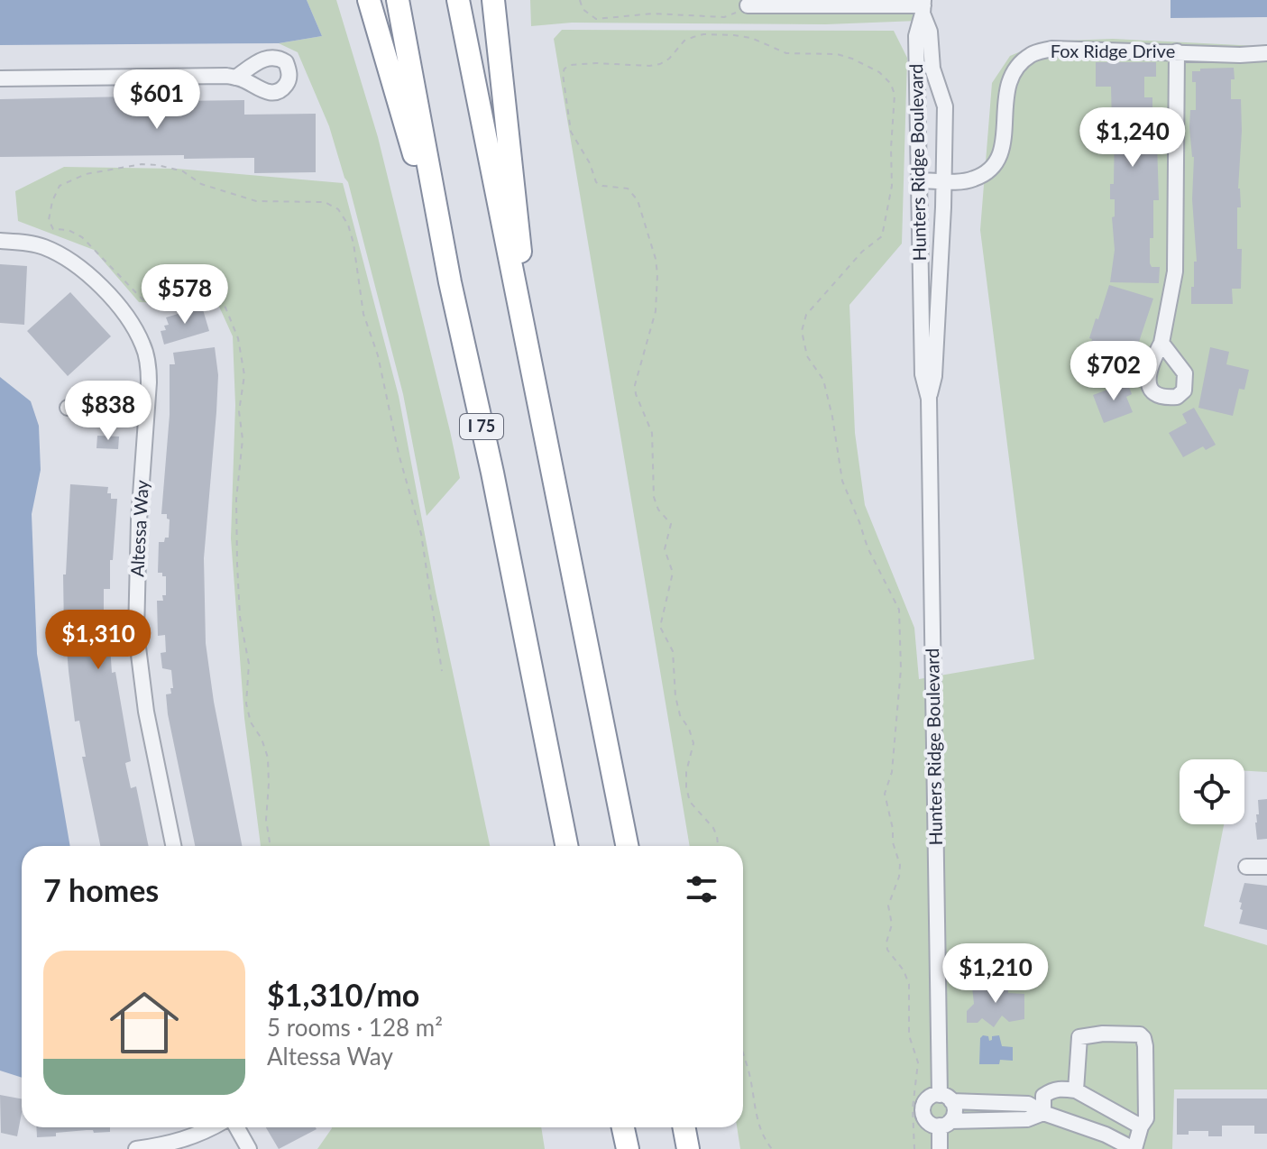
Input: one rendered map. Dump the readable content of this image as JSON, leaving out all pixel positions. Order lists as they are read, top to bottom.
{
  "streets": {
    "highway": ["I 75"],
    "street": ["Fox Ridge Drive", "Hunters Ridge Boulevard", "Altessa Way"]
  },
  "crossings": [
    ["Fox Ridge Drive", "Hunters Ridge Boulevard"]
  ],
  "page": {
    "price": [
      "$601",
      "$1,240",
      "$578",
      "$702",
      "$838",
      "$1,310",
      "$1,210"
    ],
    "heading": "7 homes",
    "list": [
      {
        "name": "$1,310/mo",
        "note": "5 rooms · 128 m² · Altessa Way"
      }
    ]
  }
}
